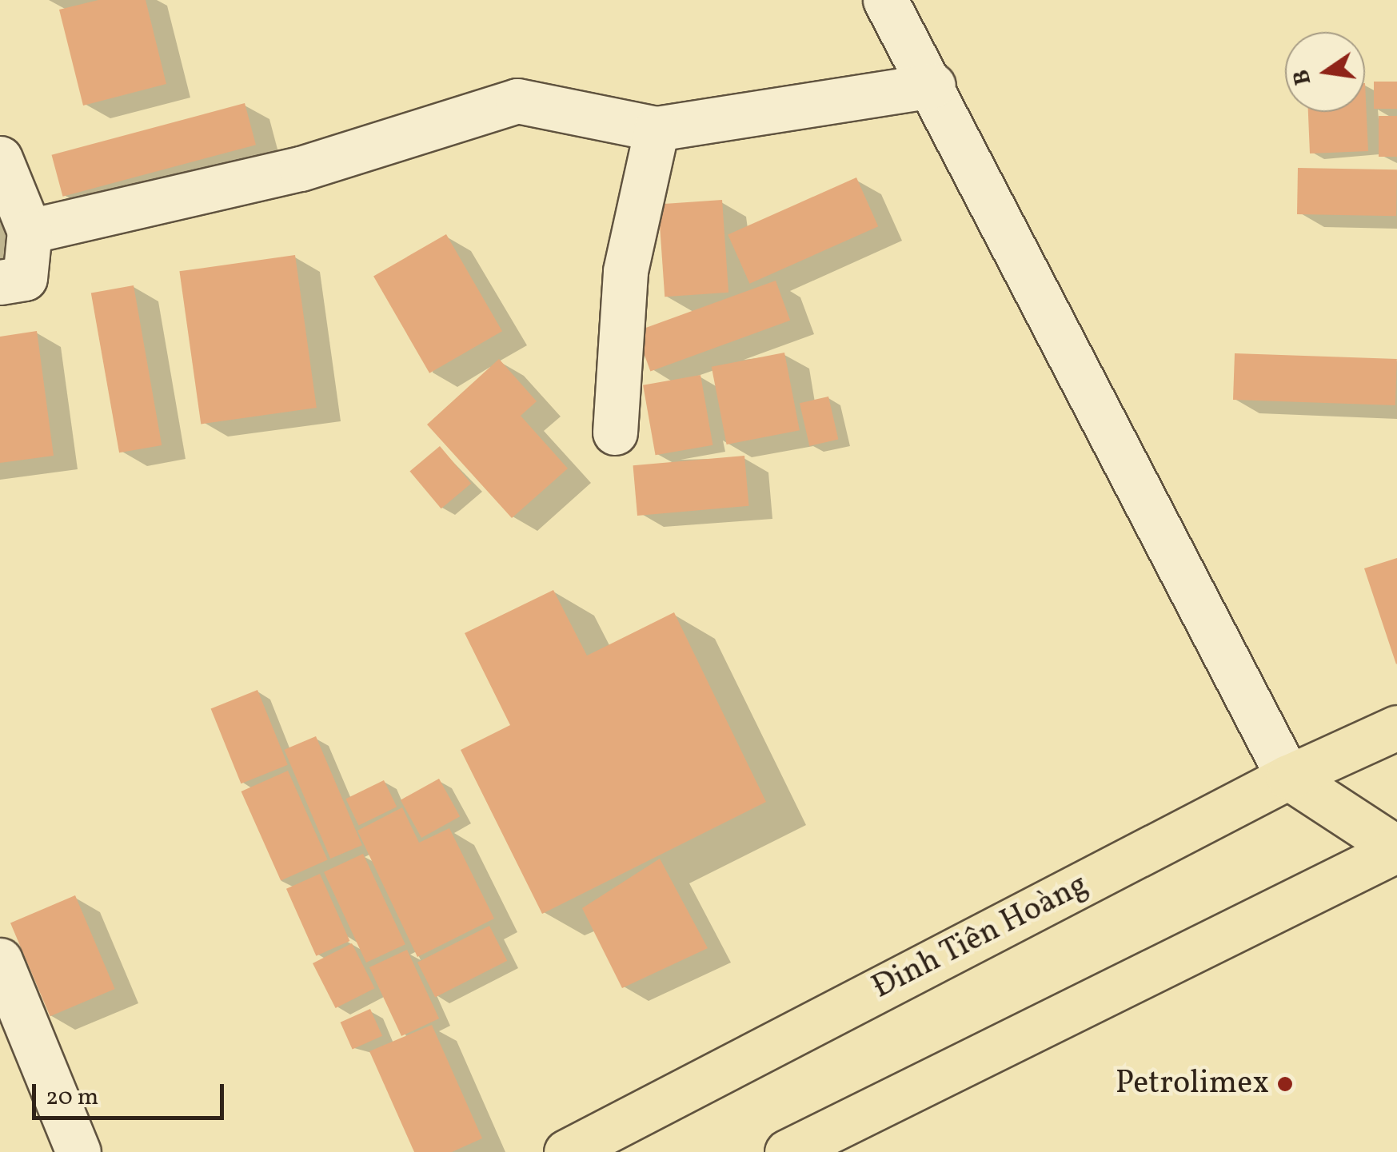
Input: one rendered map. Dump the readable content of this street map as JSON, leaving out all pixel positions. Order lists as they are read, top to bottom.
{
  "streets": {
    "highway": ["Đinh Tiên Hoàng"]
  },
  "places": ["Petrolimex"],
  "scale_bar": "20 m",
  "north": "left"
}
